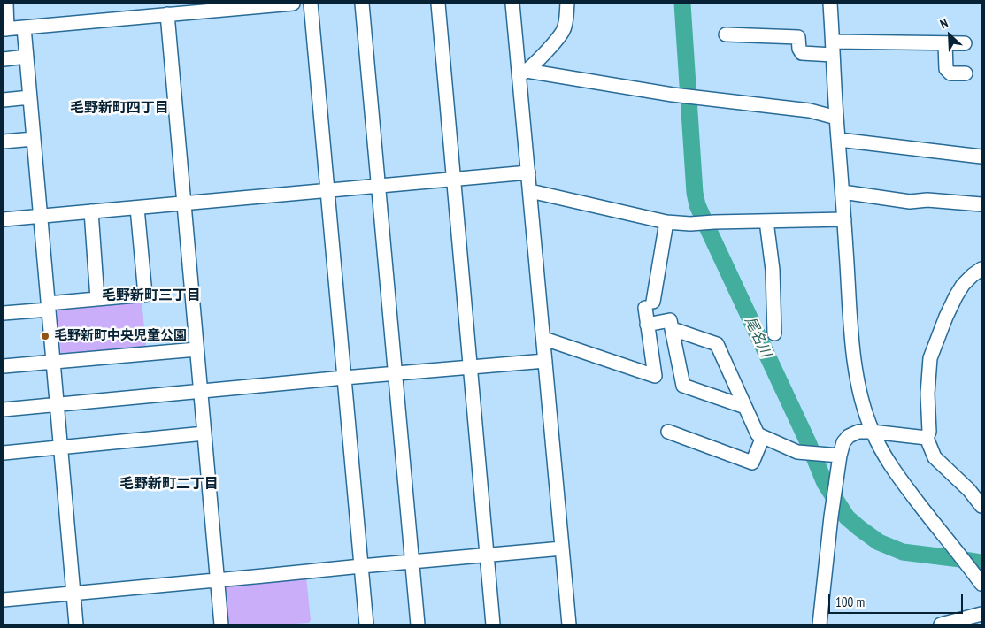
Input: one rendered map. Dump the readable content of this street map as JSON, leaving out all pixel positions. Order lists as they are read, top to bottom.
{
  "districts": ["毛野新町四丁目", "毛野新町三丁目", "毛野新町二丁目"],
  "water": ["尾名川"],
  "places": ["毛野新町中央児童公園"],
  "scale_bar": "100 m",
  "north": "top left"
}
